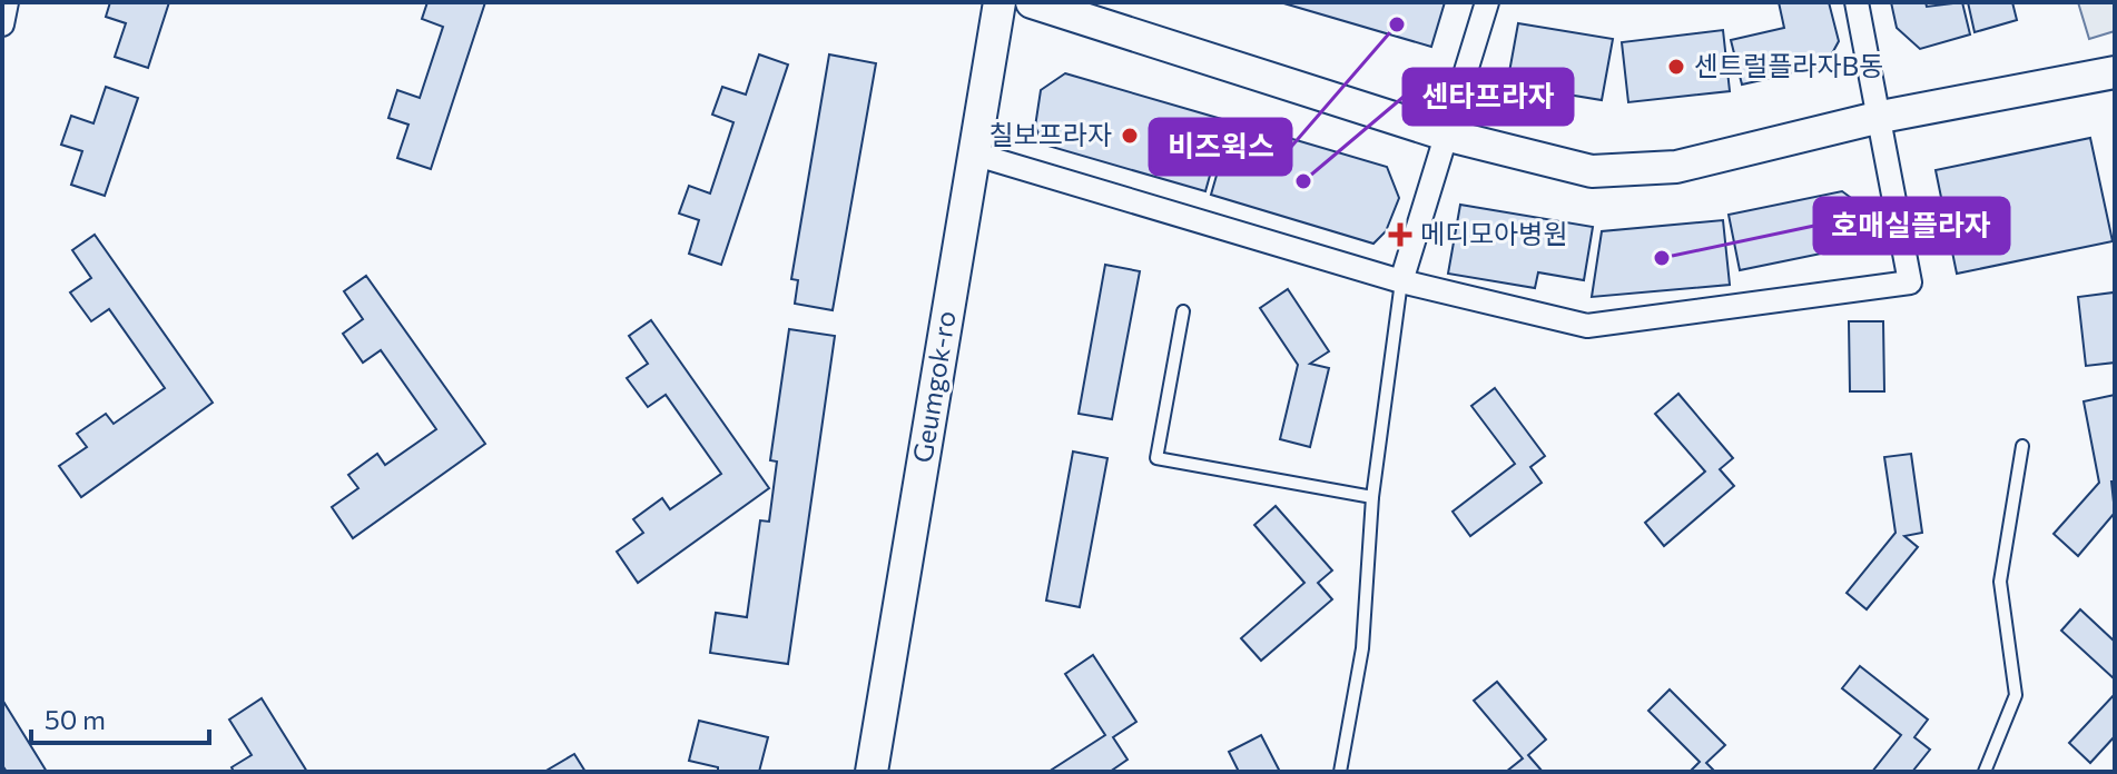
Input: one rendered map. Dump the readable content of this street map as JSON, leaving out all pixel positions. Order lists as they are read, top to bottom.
{
  "streets": {
    "street": ["Geumgok-ro"]
  },
  "places": {
    "other": [
      "비즈윅스",
      "센트럴플라자B동",
      "칠보프라자",
      "센타프라자",
      "호매실플라자"
    ],
    "health": ["메디모아병원"]
  },
  "scale_bar": "50 m"
}
